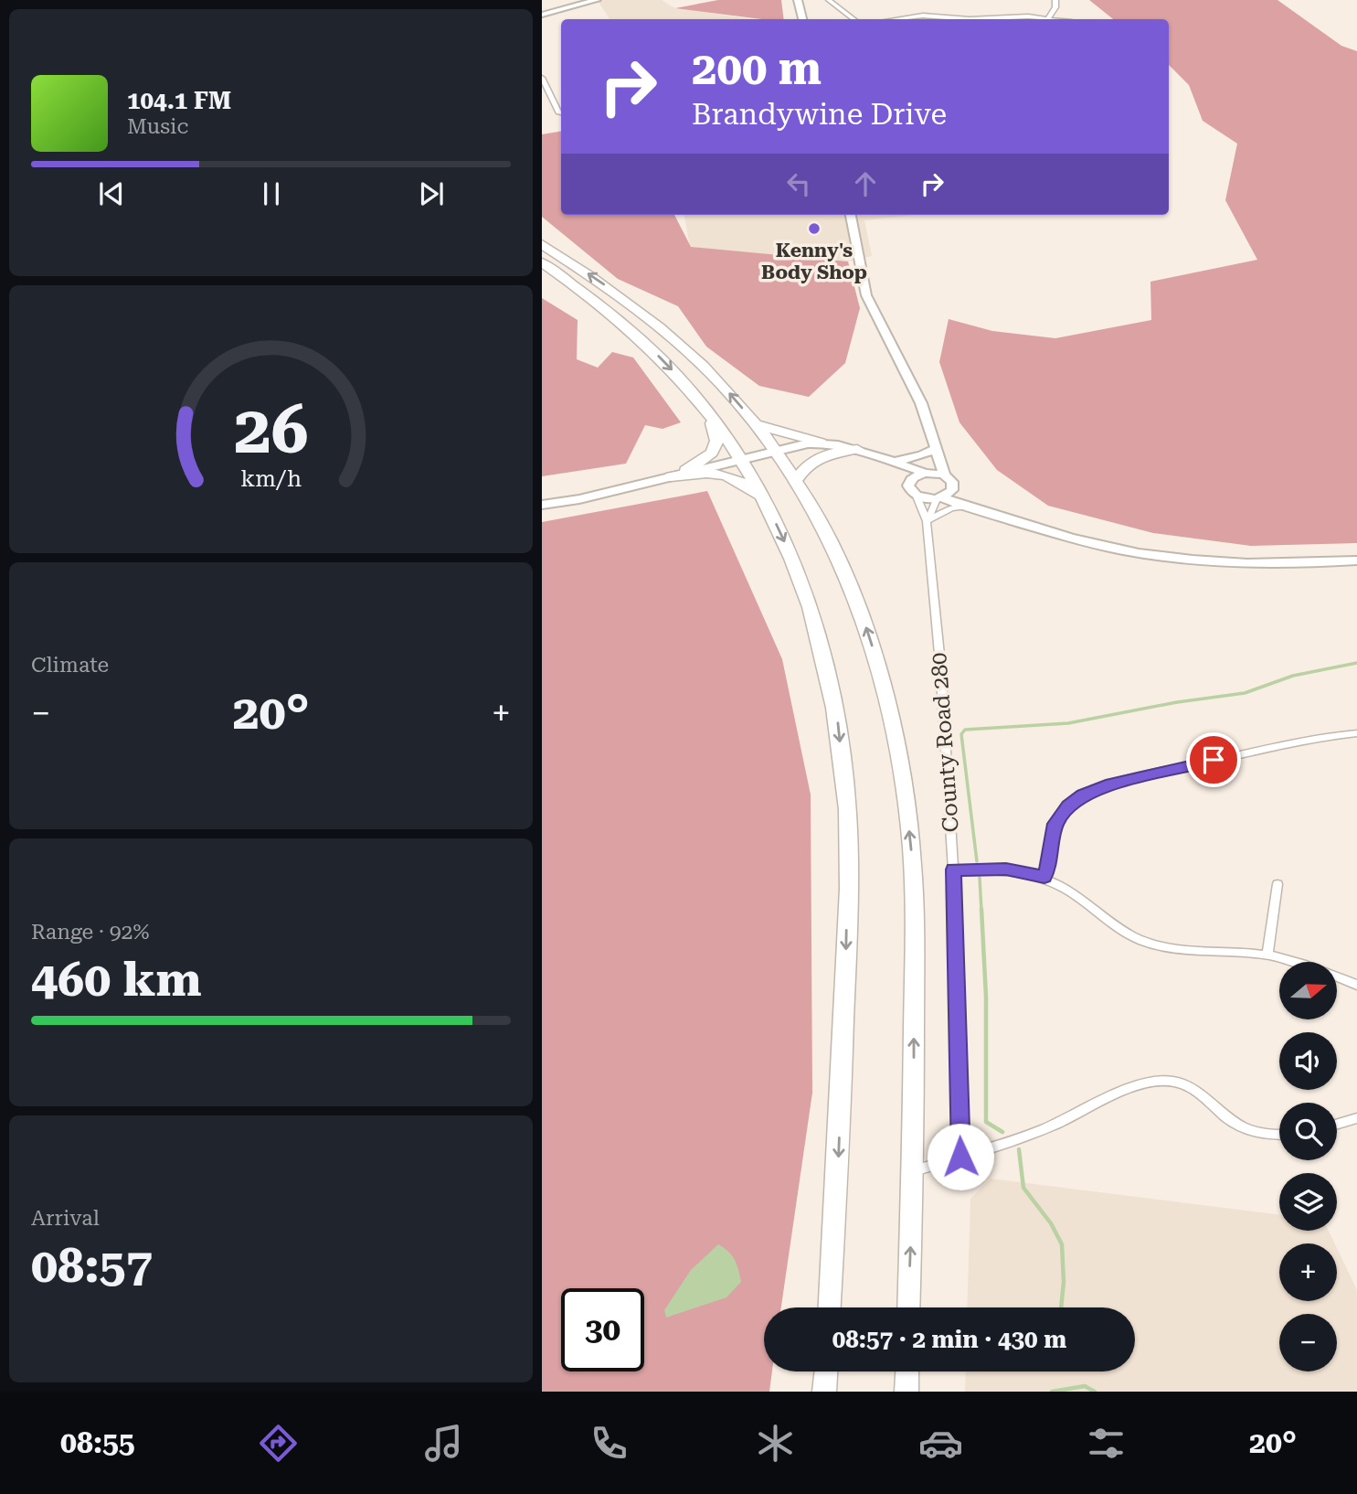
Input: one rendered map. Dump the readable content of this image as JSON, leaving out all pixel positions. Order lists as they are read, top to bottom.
{
  "streets": {
    "street": ["County Road 280"]
  },
  "places": ["Kenny's Body Shop"],
  "north": "right",
  "page": {
    "turn": ["200 m", "Brandywine Drive"],
    "song": ["104.1 FM", "Music"],
    "tile": [
      "Climate",
      ["Range · 92%", "460 km"],
      ["Arrival", "08:57"]
    ],
    "heat": ["−", "20°", "+"],
    "map_buttons": ["+", "−"],
    "limit": "30",
    "trip": "08:57 · 2 min · 430 m",
    "tabs": ["08:55", "20°"],
    "gauge": ["26", "km/h"]
  }
}
